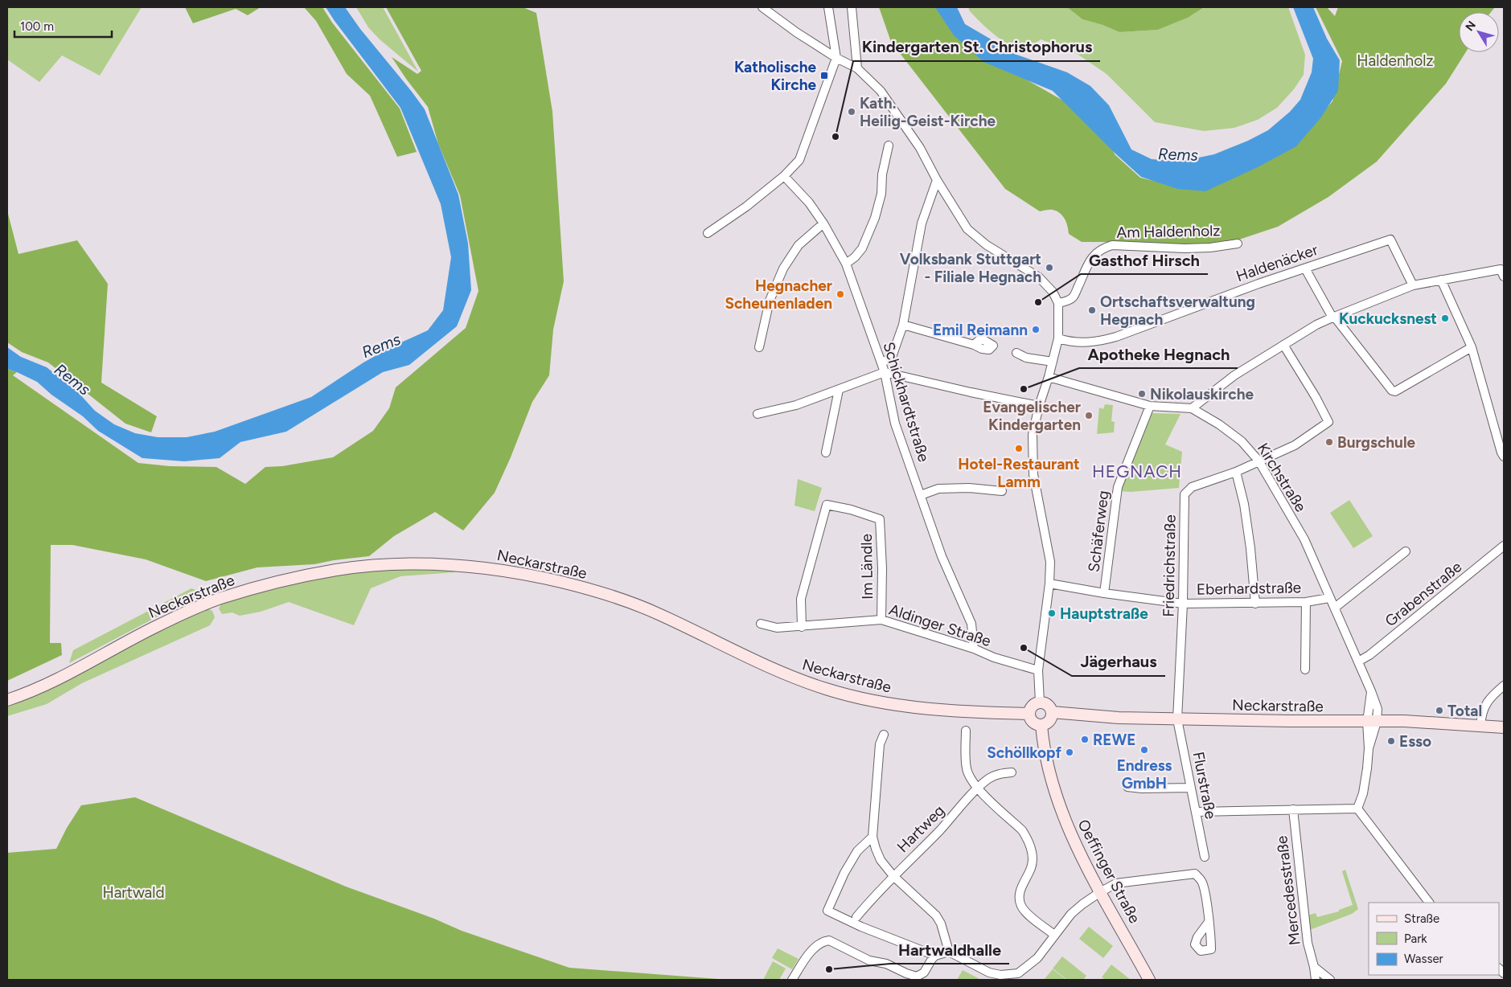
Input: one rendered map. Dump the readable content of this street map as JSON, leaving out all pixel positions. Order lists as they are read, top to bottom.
{
  "streets": {
    "main road": ["Neckarstraße", "Oeffinger Straße"],
    "street": [
      "Am Haldenholz",
      "Haldenäcker",
      "Schickhardtstraße",
      "Kirchstraße",
      "Schäferweg",
      "Friedrichstraße",
      "Im Ländle",
      "Eberhardstraße",
      "Grabenstraße",
      "Aldinger Straße",
      "Flurstraße",
      "Hartweg",
      "Mercedesstraße"
    ]
  },
  "crossings": [
    ["Schickhardtstraße", "Aldinger Straße"],
    ["Kirchstraße", "Schäferweg"],
    ["Kirchstraße", "Neckarstraße"],
    ["Kirchstraße", "Friedrichstraße"],
    ["Kirchstraße", "Eberhardstraße"],
    ["Kirchstraße", "Grabenstraße"],
    ["Schäferweg", "Eberhardstraße"],
    ["Neckarstraße", "Friedrichstraße"],
    ["Neckarstraße", "Flurstraße"],
    ["Neckarstraße", "Oeffinger Straße"],
    ["Friedrichstraße", "Eberhardstraße"],
    ["Friedrichstraße", "Flurstraße"],
    ["Im Ländle", "Aldinger Straße"]
  ],
  "districts": ["HEGNACH"],
  "water": ["Rems"],
  "parks": ["Haldenholz", "Hartwald"],
  "places": {
    "transit": ["Katholische Kirche"],
    "other": [
      "Kath. Heilig-Geist-Kirche",
      "Kindergarten St. Christophorus",
      "Volksbank Stuttgart - Filiale Hegnach",
      "Hegnacher Scheunenladen",
      "Gasthof Hirsch",
      "Ortschaftsverwaltung Hegnach",
      "Kuckucksnest",
      "Emil Reimann",
      "Apotheke Hegnach",
      "Nikolauskirche",
      "Evangelischer Kindergarten",
      "Burgschule",
      "Hotel-Restaurant Lamm",
      "Hauptstraße",
      "Jägerhaus",
      "Total",
      "REWE",
      "Esso",
      "Endress GmbH",
      "Schöllkopf",
      "Hartwaldhalle"
    ]
  },
  "legend": ["Straße", "Park", "Wasser"],
  "scale_bar": "100 m",
  "north": "top left"
}
